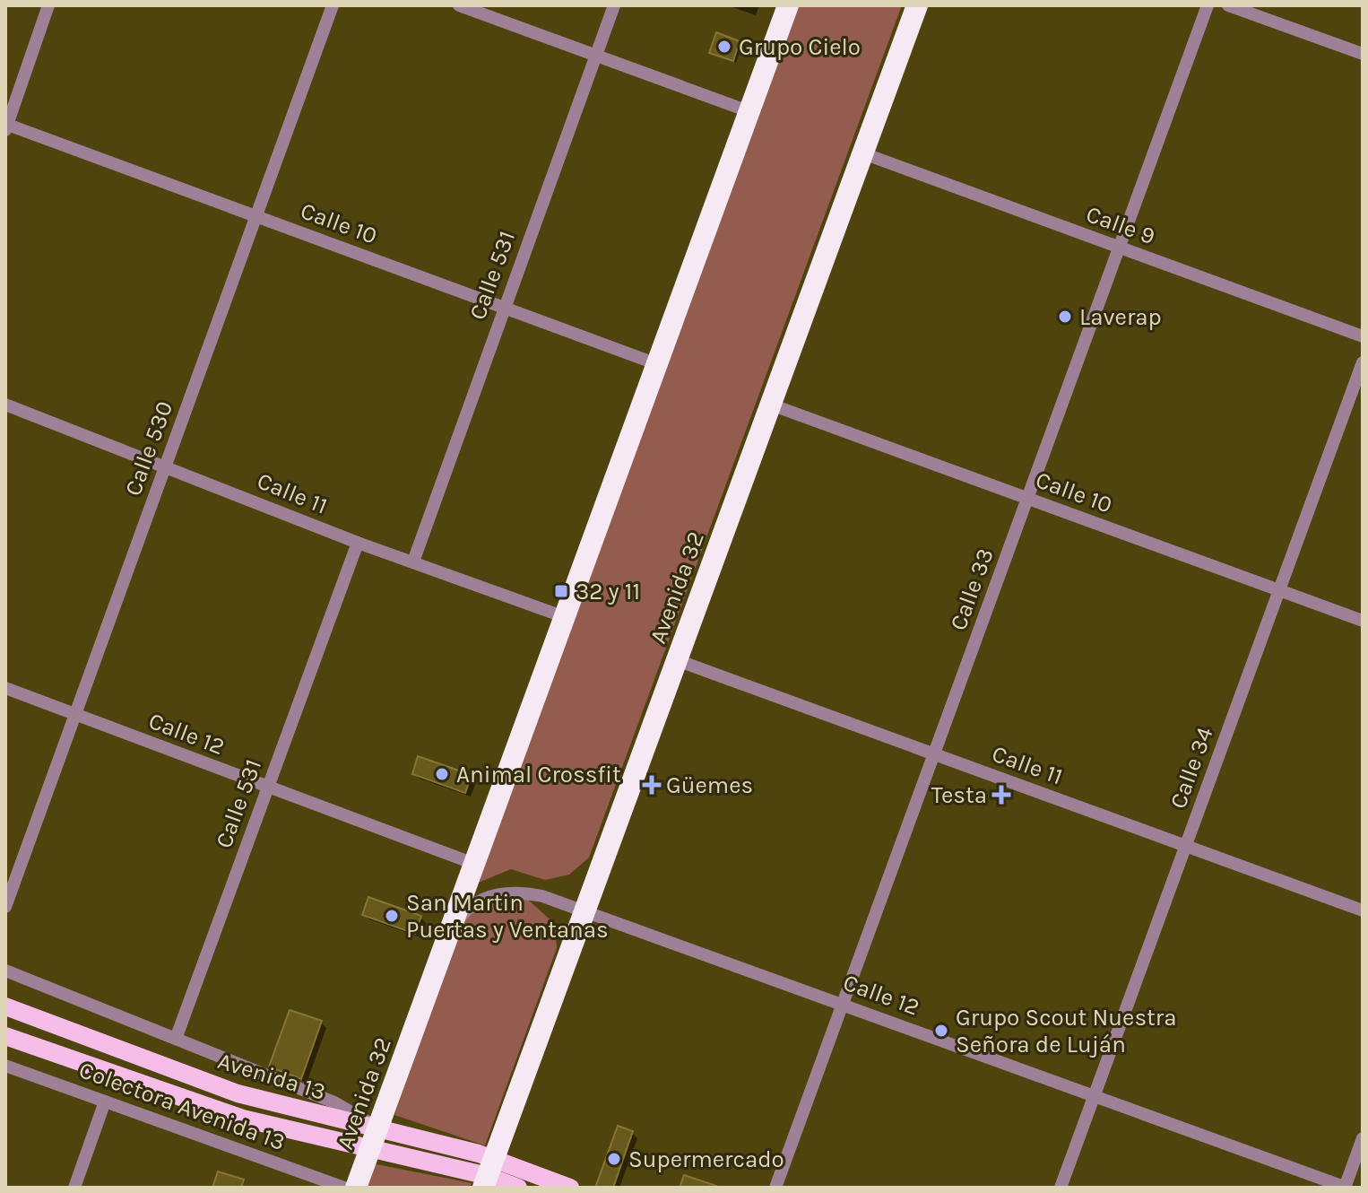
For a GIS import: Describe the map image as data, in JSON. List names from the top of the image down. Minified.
{"streets":{"highway":["Avenida 32"],"main road":["Avenida 13"],"street":["Calle 10","Calle 9","Calle 531","Calle 530","Calle 11","Calle 33","Calle 12","Calle 34","Colectora Avenida 13"]},"crossings":[["Calle 10","Calle 531"],["Calle 10","Calle 530"],["Calle 10","Avenida 32"],["Calle 10","Calle 33"],["Calle 10","Calle 34"],["Calle 9","Avenida 32"],["Calle 9","Calle 33"],["Calle 531","Calle 11"],["Calle 531","Calle 12"],["Calle 530","Calle 11"],["Calle 530","Calle 12"],["Calle 11","Avenida 32"],["Calle 11","Calle 33"],["Calle 11","Calle 34"],["Avenida 32","Calle 12"],["Avenida 32","Avenida 13"],["Calle 33","Calle 12"],["Calle 12","Calle 34"]],"places":{"other":["Grupo Cielo","Laverap","Animal Crossfit","San Martin Puertas y Ventanas","Grupo Scout Nuestra Señora de Luján","Supermercado"],"transit":["32 y 11"],"health":["Güemes","Testa"]}}
